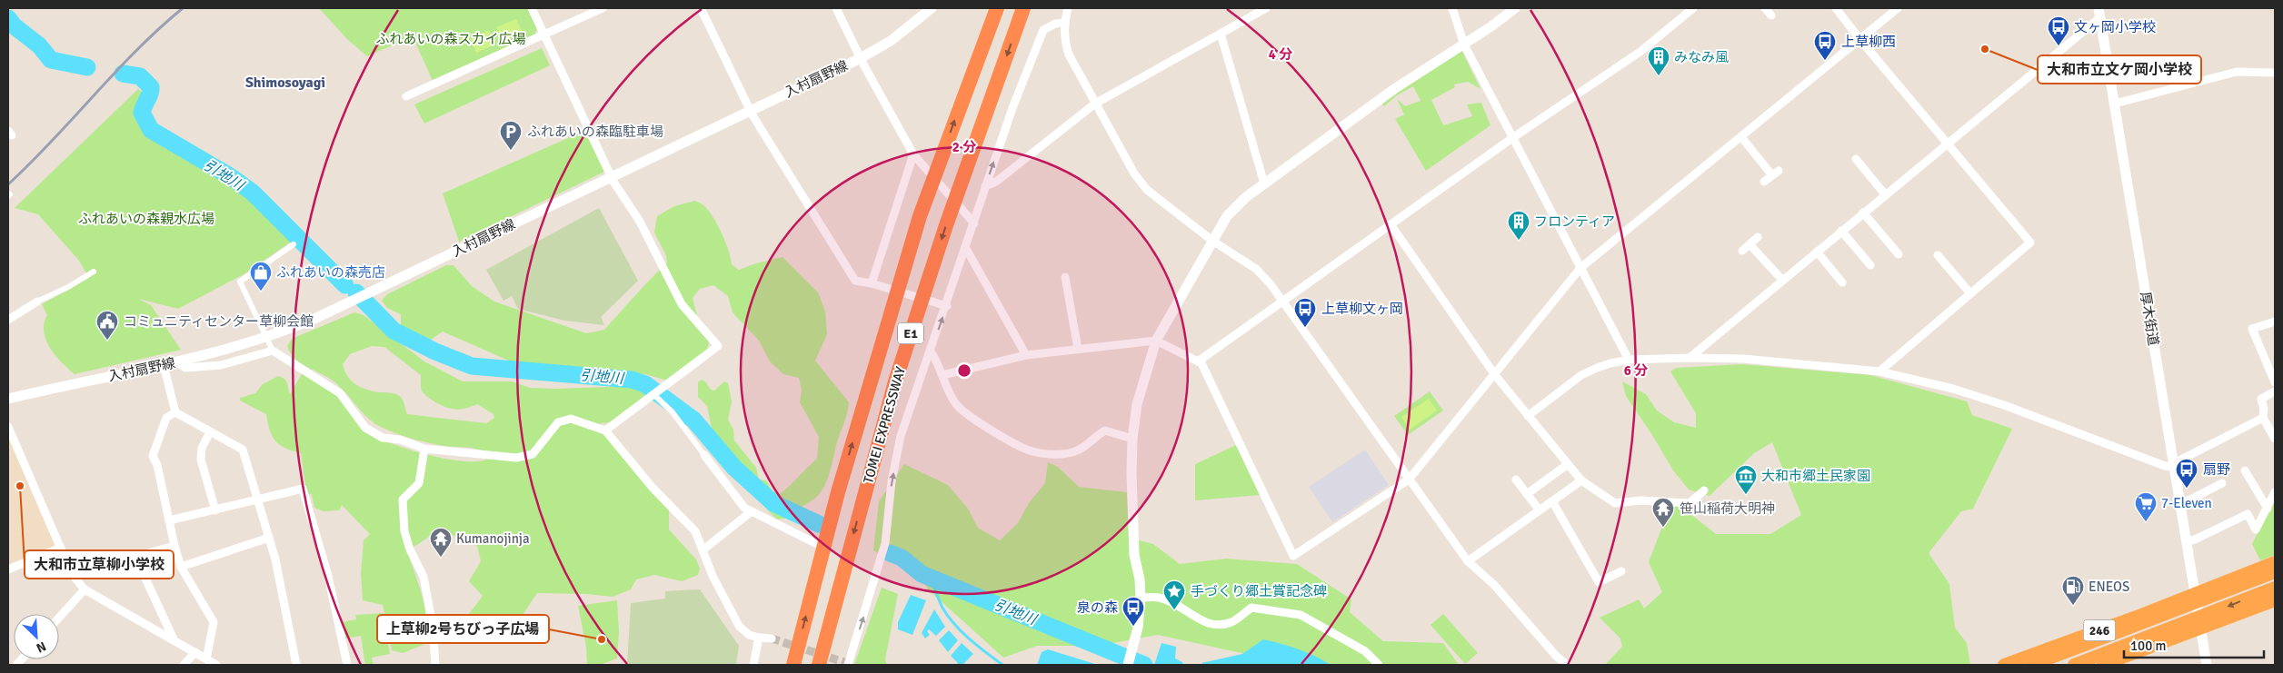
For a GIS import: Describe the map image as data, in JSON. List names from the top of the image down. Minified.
{"streets":{"highway":["E1","TOMEI EXPRESSWAY","246"],"street":["入村扇野線","厚木街道"]},"crossings":[["厚木街道","246"]],"districts":["Shimosoyagi"],"water":["引地川"],"parks":["ふれあいの森スカイ広場","ふれあいの森親水広場"],"places":{"bus stop":["文ヶ岡小学校","上草柳西","上草柳文ヶ岡","扇野","泉の森"],"other":["大和市立文ケ岡小学校","大和市立草柳小学校","上草柳2号ちびっ子広場"],"building":["みなみ風","フロンティア"],"parking":["ふれあいの森臨駐車場"],"shop":["ふれあいの森売店"],"public building":["コミュニティセンター草柳会館"],"museum":["大和市郷土民家園"],"supermarket":["7-Eleven"],"temple":["笹山稲荷大明神","Kumanojinja"],"fuel station":["ENEOS"],"place":["手づくり郷土賞記念碑"]},"scale_bar":"100 m","north":"bottom right","rings":["4 分","2 分","6 分"]}
